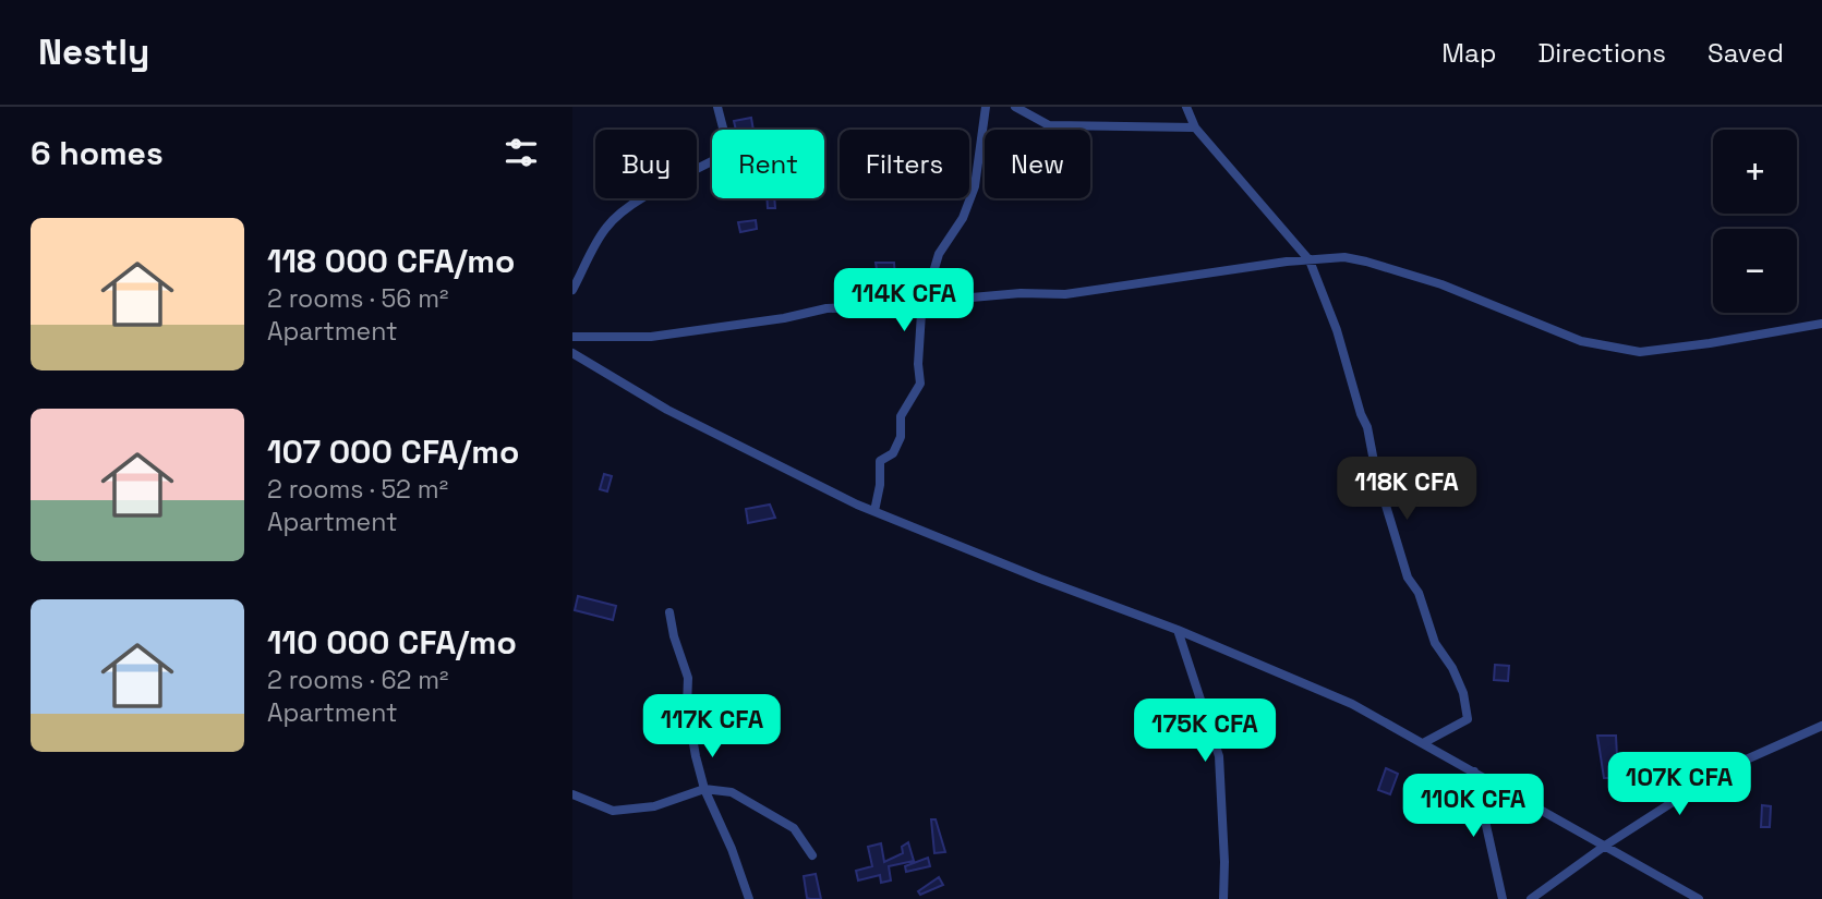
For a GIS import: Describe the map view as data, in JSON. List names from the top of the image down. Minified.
{"page":{"header":"Nestly","nav":["Map","Directions","Saved"],"heading":"6 homes","map_buttons":["+","−"],"chip":["Buy","Rent","Filters","New"],"list":[{"name":"118 000 CFA/mo","note":"2 rooms · 56 m² · Apartment"},{"name":"107 000 CFA/mo","note":"2 rooms · 52 m² · Apartment"},{"name":"110 000 CFA/mo","note":"2 rooms · 62 m² · Apartment"}],"price":["114K CFA","118K CFA","117K CFA","175K CFA","107K CFA","110K CFA"]}}
